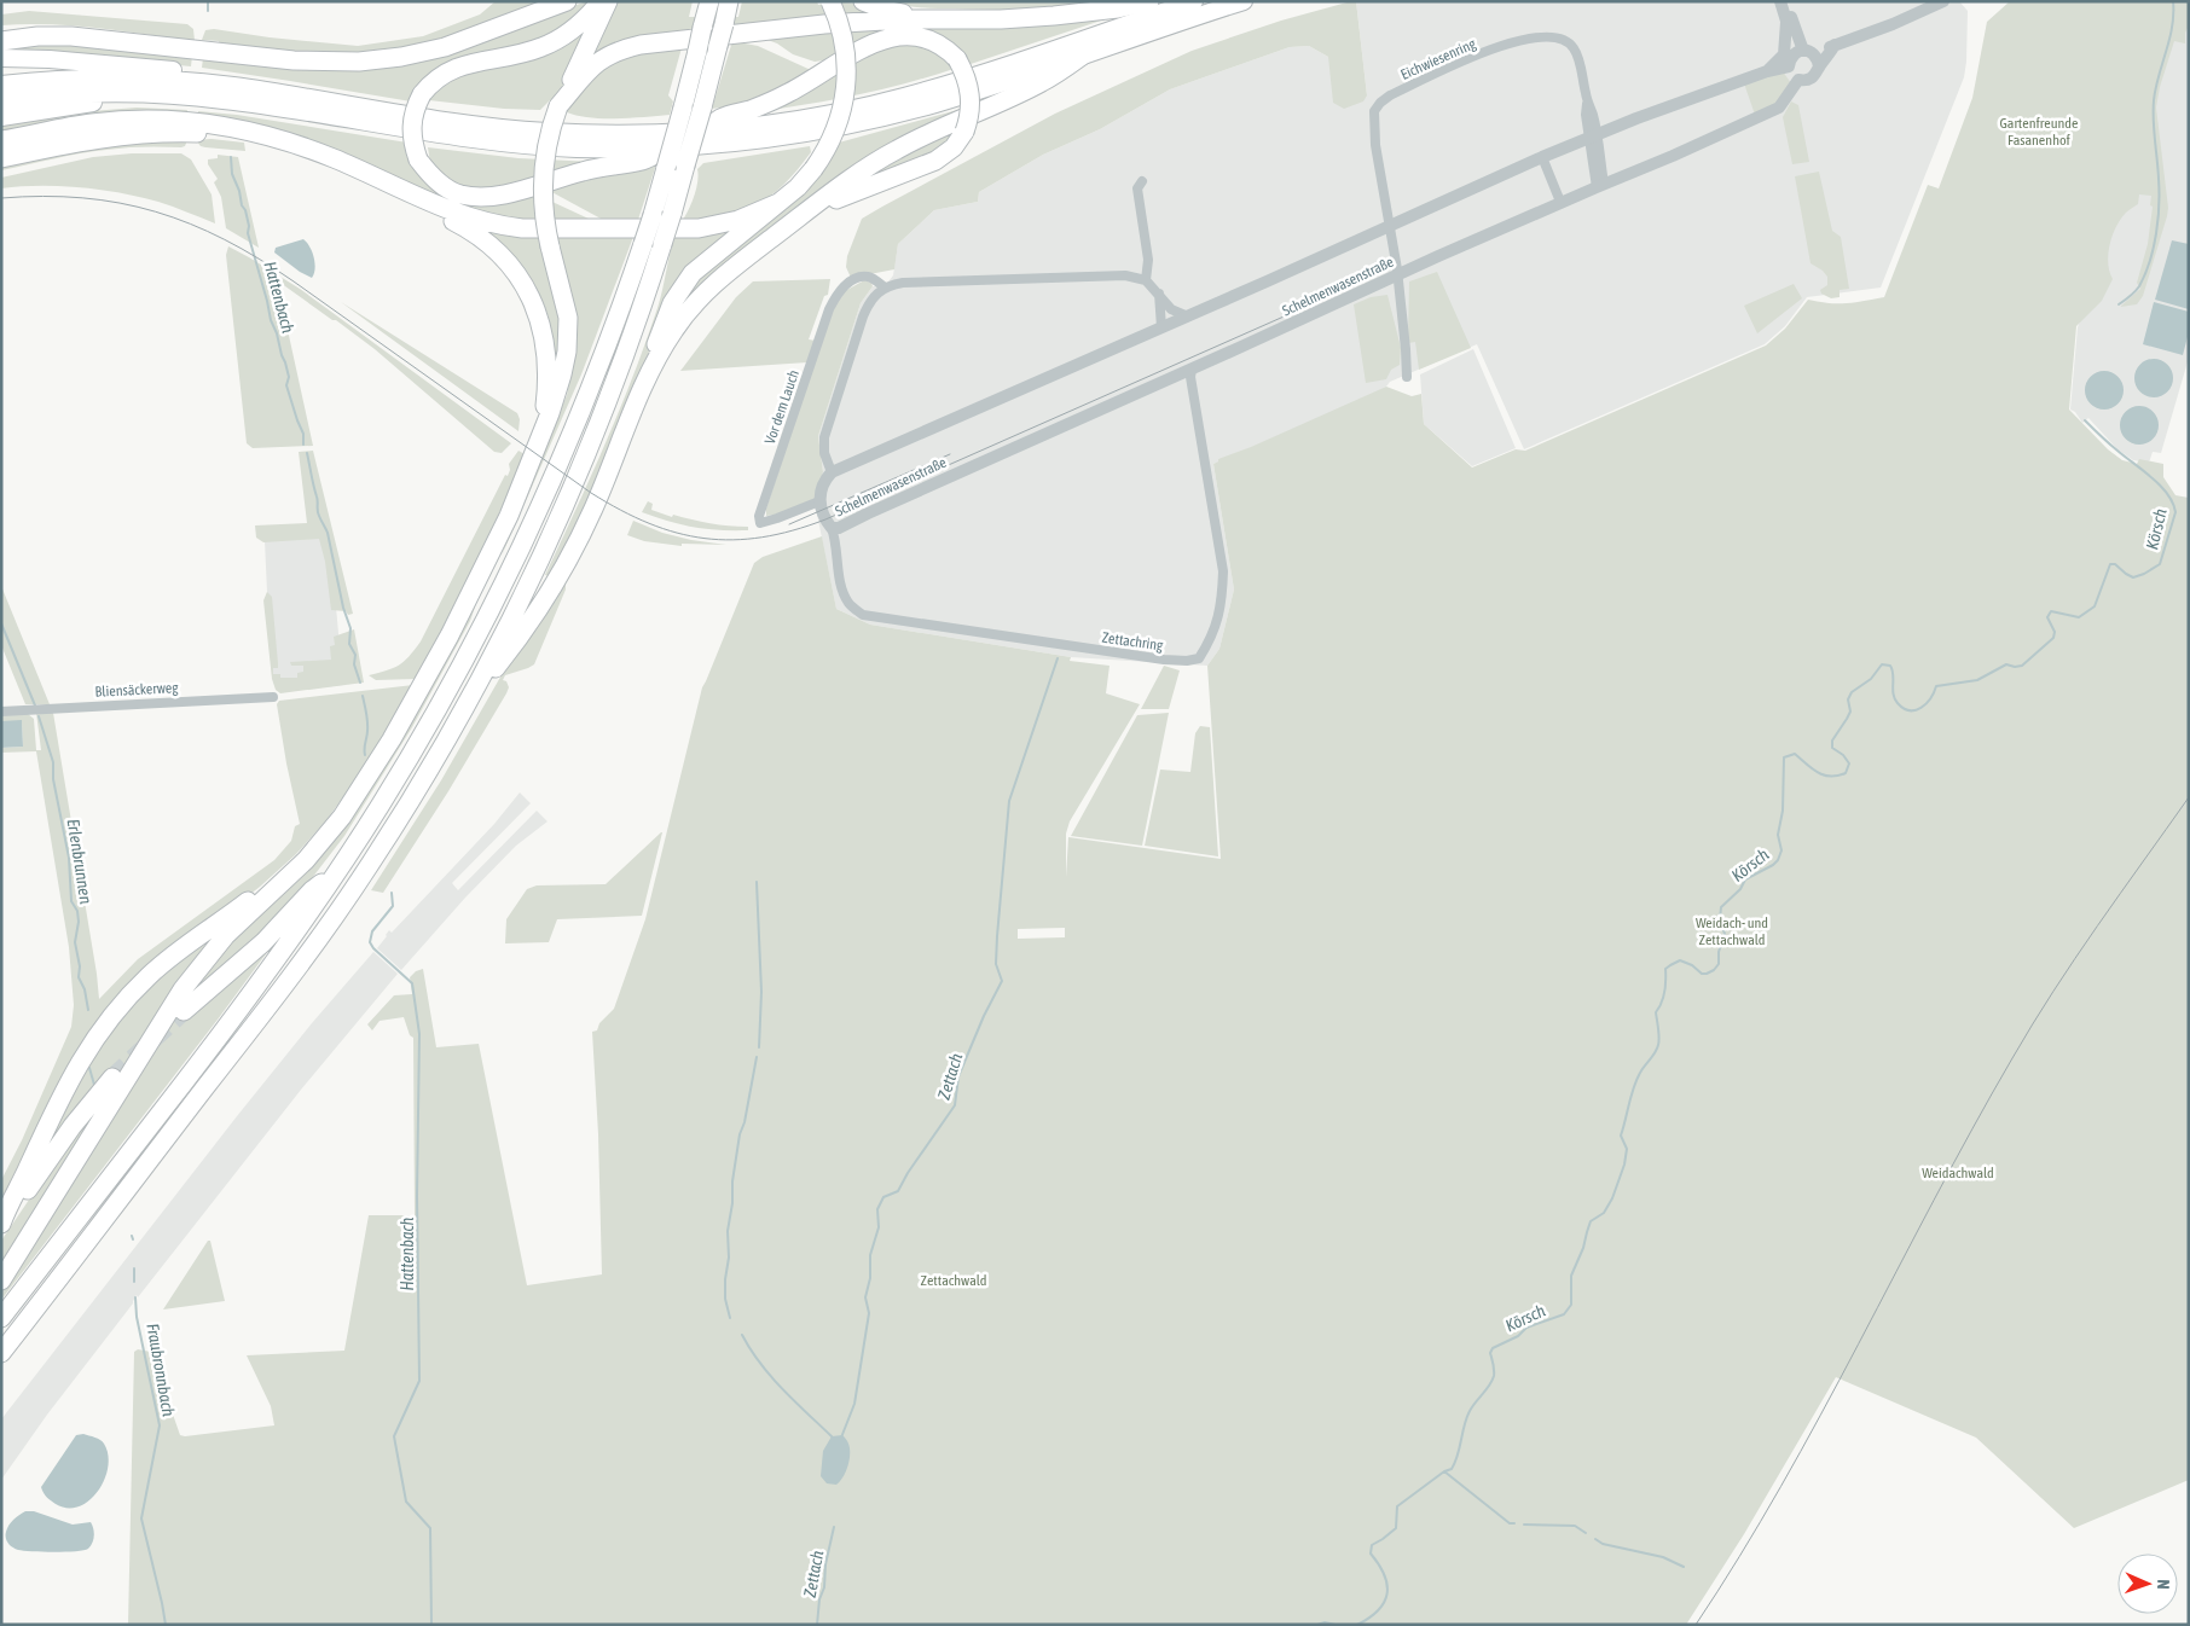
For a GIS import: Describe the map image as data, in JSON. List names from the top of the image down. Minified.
{"streets":{"street":["Eichwiesenring","Schelmenwasenstraße","Vor dem Lauch","Zettachring","Bliensäckerweg"]},"crossings":[["Eichwiesenring","Schelmenwasenstraße"],["Schelmenwasenstraße","Vor dem Lauch"],["Schelmenwasenstraße","Zettachring"]],"water":["Hattenbach","Körsch","Erlenbrunnen","Zettach","Fraubronnbach"],"parks":["Gartenfreunde Fasanenhof","Weidach- und Zettachwald","Weidachwald","Zettachwald"],"north":"right"}
